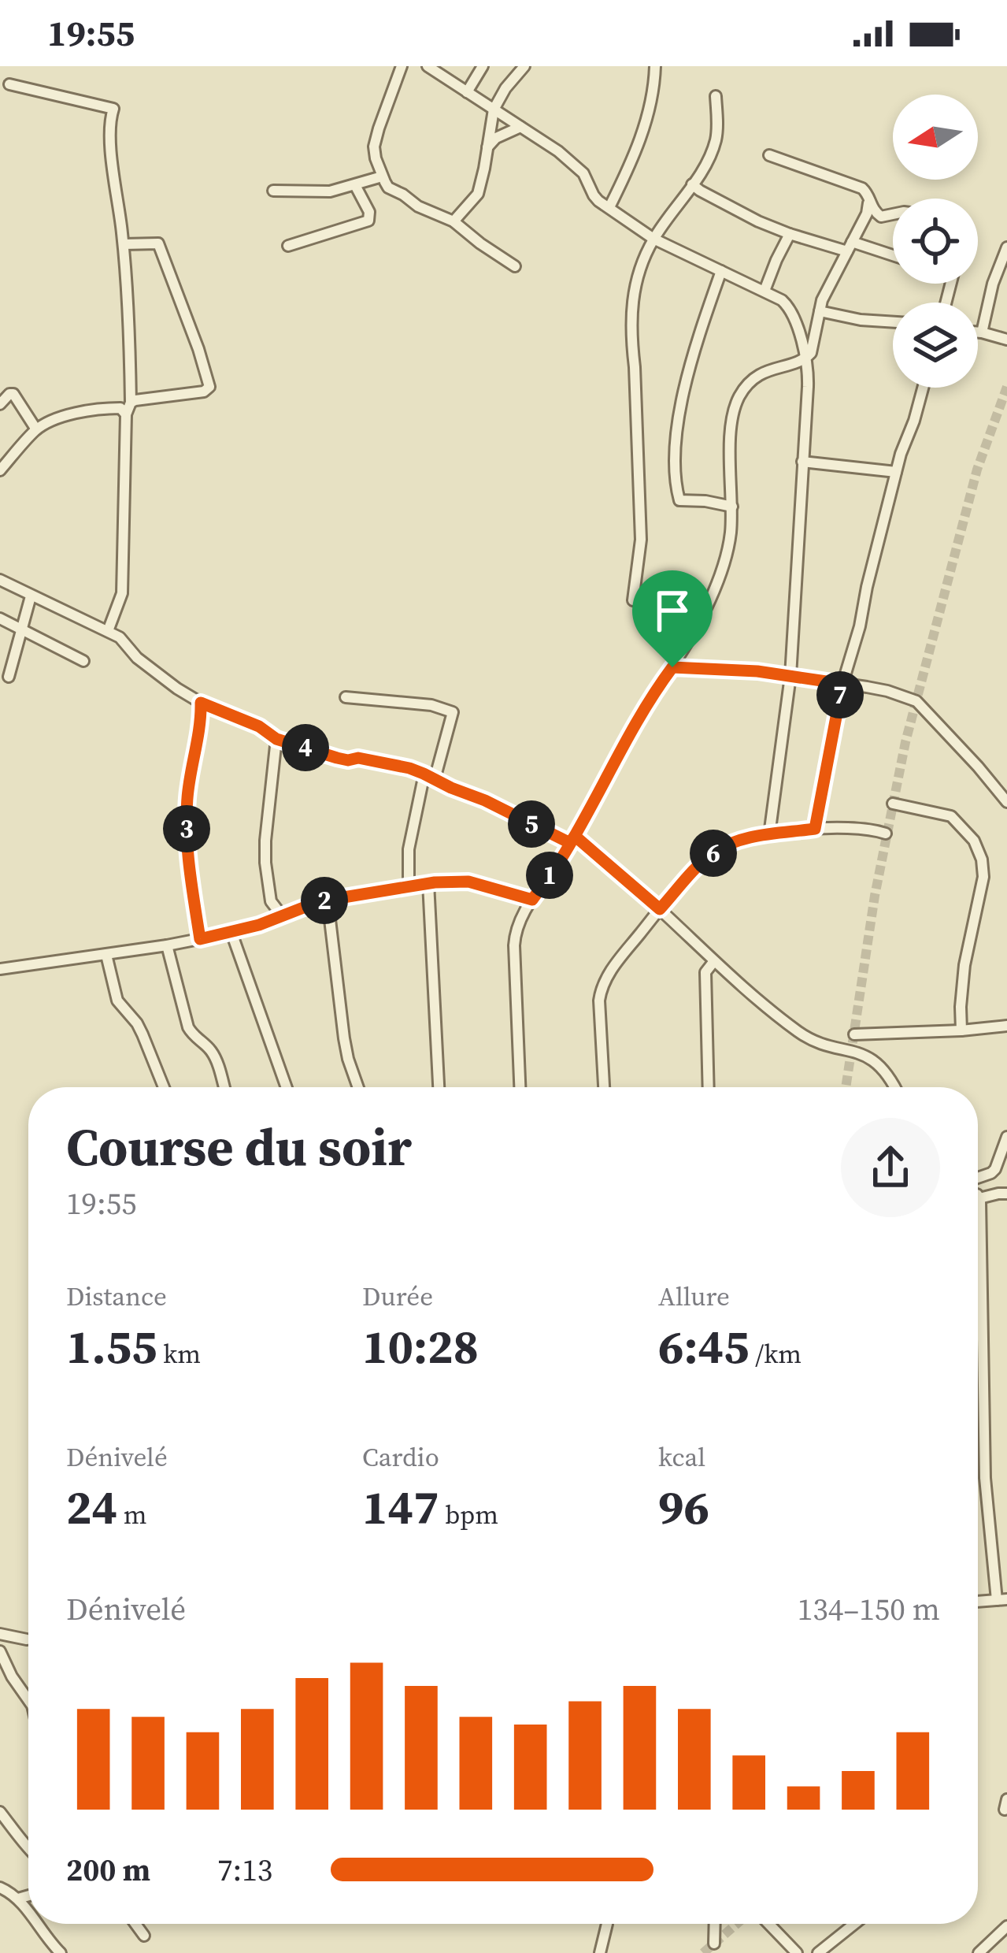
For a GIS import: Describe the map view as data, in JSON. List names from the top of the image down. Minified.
{"north":"left","page":{"status":"19:55","pins":["7","4","5","3","6","1","2"],"heading":["Course du soir","19:55"],"stats":[["Distance","1.55 km"],["Durée","10:28"],["Allure","6:45 /km"],["Dénivelé","24 m"],["Cardio","147 bpm"],["kcal","96"]],"chart":["Dénivelé","134–150 m"],"list":[{"name":"200 m","note":"7:13"}]}}
